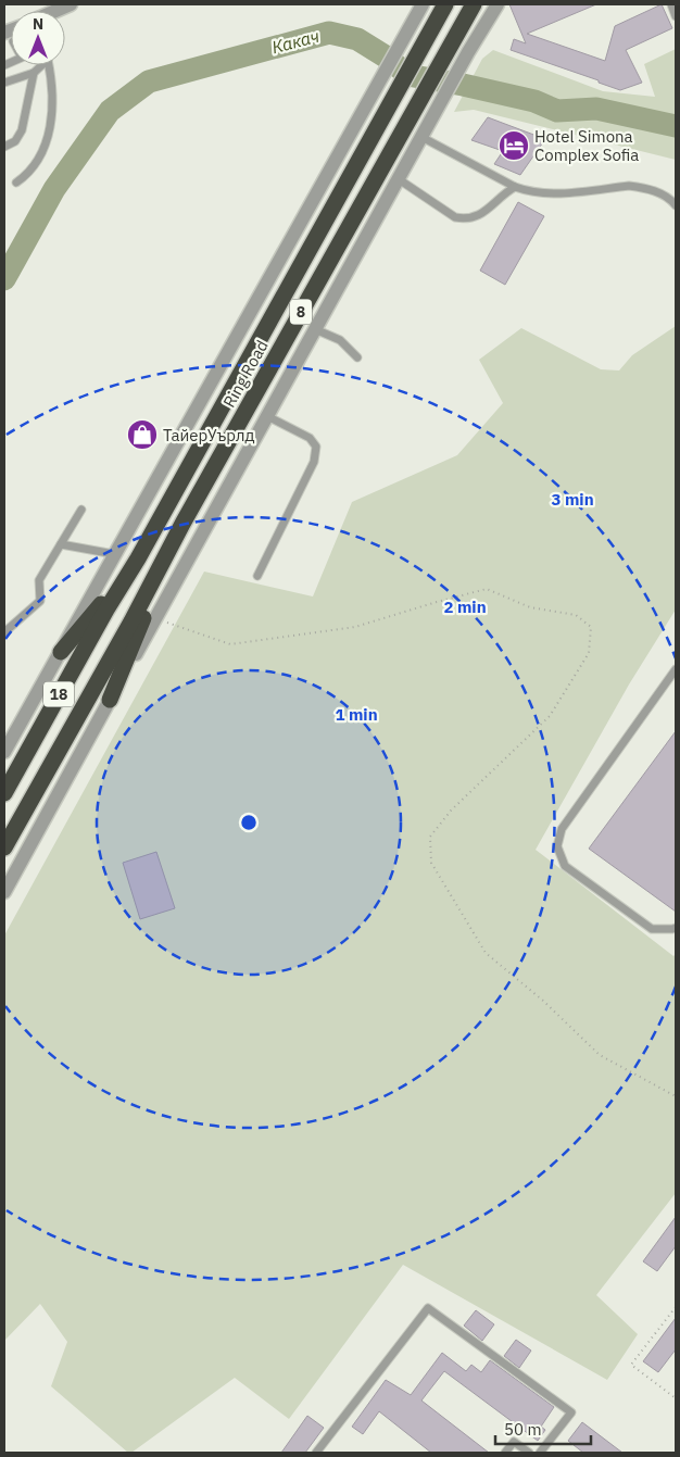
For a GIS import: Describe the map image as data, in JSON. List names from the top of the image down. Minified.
{"streets":{"highway":["8","Ring Road","18"]},"crossings":[["8","Ring Road"]],"water":["Какач"],"places":{"hotel":["Hotel Simona Complex Sofia"],"shop":["ТайерУърлд"]},"scale_bar":"50 m","north":"top","rings":["3 min","2 min","1 min"]}
